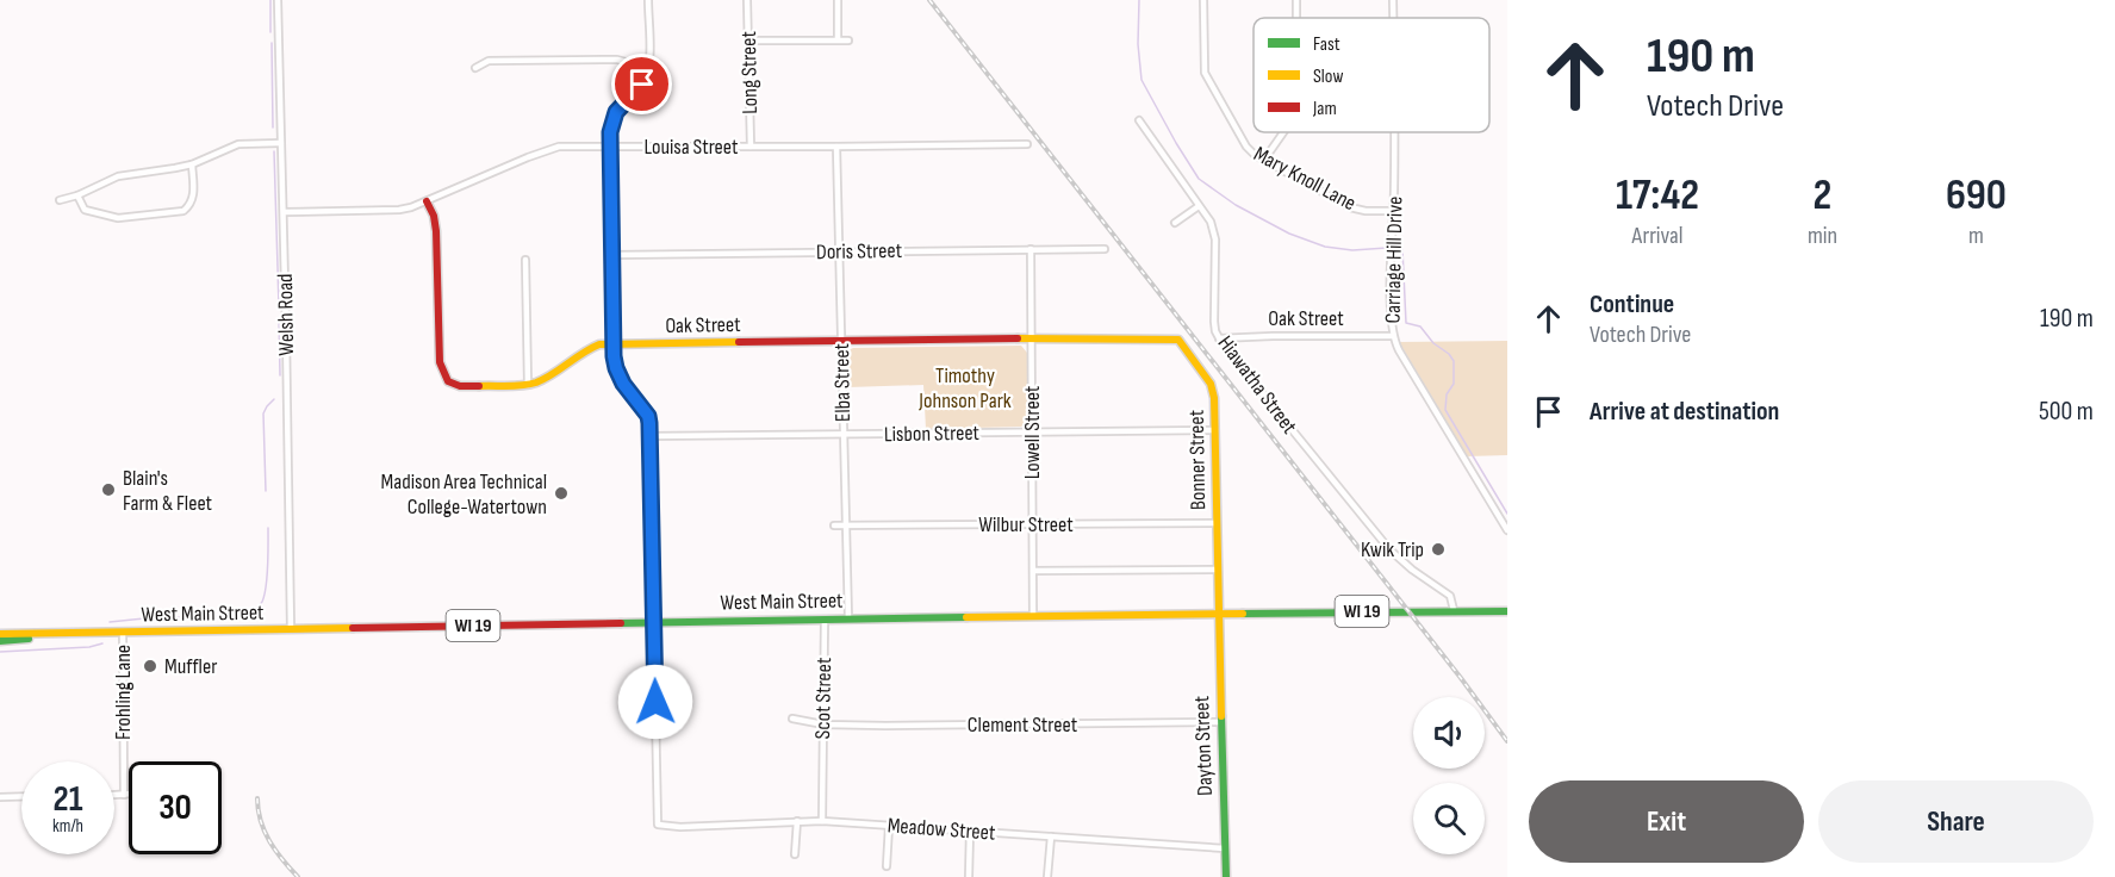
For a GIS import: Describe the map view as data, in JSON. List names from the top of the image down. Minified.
{"streets":{"main road":["Oak Street","Bonner Street","West Main Street","WI 19","Dayton Street"],"street":["Long Street","Louisa Street","Mary Knoll Lane","Doris Street","Carriage Hill Drive","Welsh Road","Elba Street","Hiawatha Street","Lowell Street","Lisbon Street","Wilbur Street","Frohling Lane","Scot Street","Clement Street","Meadow Street"]},"crossings":[["Long Street","Louisa Street"],["Louisa Street","Welsh Road"],["Louisa Street","Oak Street"],["Louisa Street","Elba Street"],["Mary Knoll Lane","Carriage Hill Drive"],["Doris Street","Elba Street"],["Doris Street","Lowell Street"],["Carriage Hill Drive","Oak Street"],["Welsh Road","West Main Street"],["Oak Street","Elba Street"],["Oak Street","Hiawatha Street"],["Oak Street","Lowell Street"],["Oak Street","Bonner Street"],["Elba Street","Lisbon Street"],["Elba Street","Wilbur Street"],["Elba Street","West Main Street"],["Hiawatha Street","West Main Street"],["Lowell Street","Lisbon Street"],["Lowell Street","Wilbur Street"],["Lowell Street","West Main Street"],["Lisbon Street","Bonner Street"],["Bonner Street","Wilbur Street"],["Bonner Street","West Main Street"],["Bonner Street","Dayton Street"],["West Main Street","Frohling Lane"],["West Main Street","Scot Street"],["West Main Street","Dayton Street"],["West Main Street","Meadow Street"],["Scot Street","Clement Street"],["Scot Street","Meadow Street"],["Clement Street","Dayton Street"],["Dayton Street","Meadow Street"]],"parks":["Timothy Johnson Park"],"places":["Blain's Farm & Fleet","Madison Area Technical College-Watertown","Kwik Trip","Muffler"],"legend":["Fast","Slow","Jam"],"page":{"turn":["190 m","Votech Drive"],"eta":["17:42","Arrival","2","min","690","m"],"list":[{"name":"Continue","note":"Votech Drive","value":"190 m"},{"name":"Arrive at destination","value":"500 m"}],"speed":"21 km/h","limit":"30","buttons":["Exit","Share"]}}
